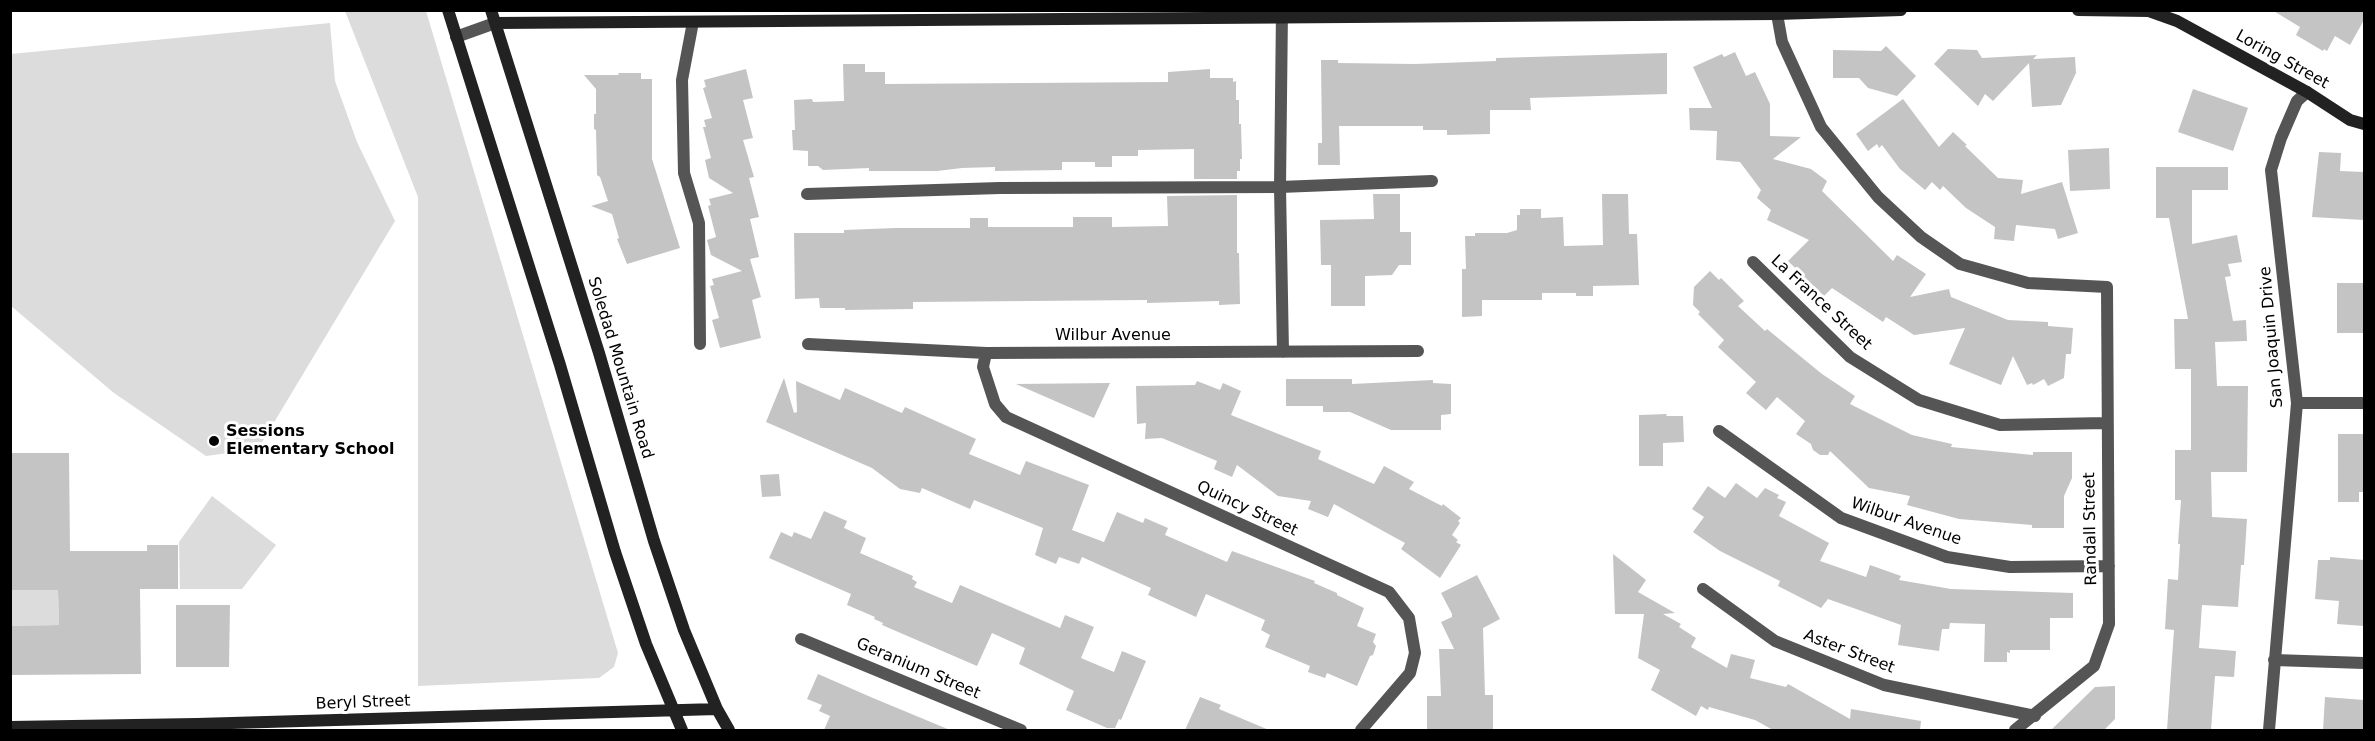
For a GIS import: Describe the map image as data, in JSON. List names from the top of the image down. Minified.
{"streets":{"main road":["Loring Street","Soledad Mountain Road","Beryl Street"],"street":["La France Street","Wilbur Avenue","San Joaquin Drive","Quincy Street","Randall Street","Aster Street","Geranium Street"]},"crossings":[["Loring Street","San Joaquin Drive"],["La France Street","Randall Street"],["Wilbur Avenue","Quincy Street"],["Wilbur Avenue","Randall Street"],["Soledad Mountain Road","Beryl Street"],["Randall Street","Aster Street"]],"places":["Sessions Elementary School"]}
